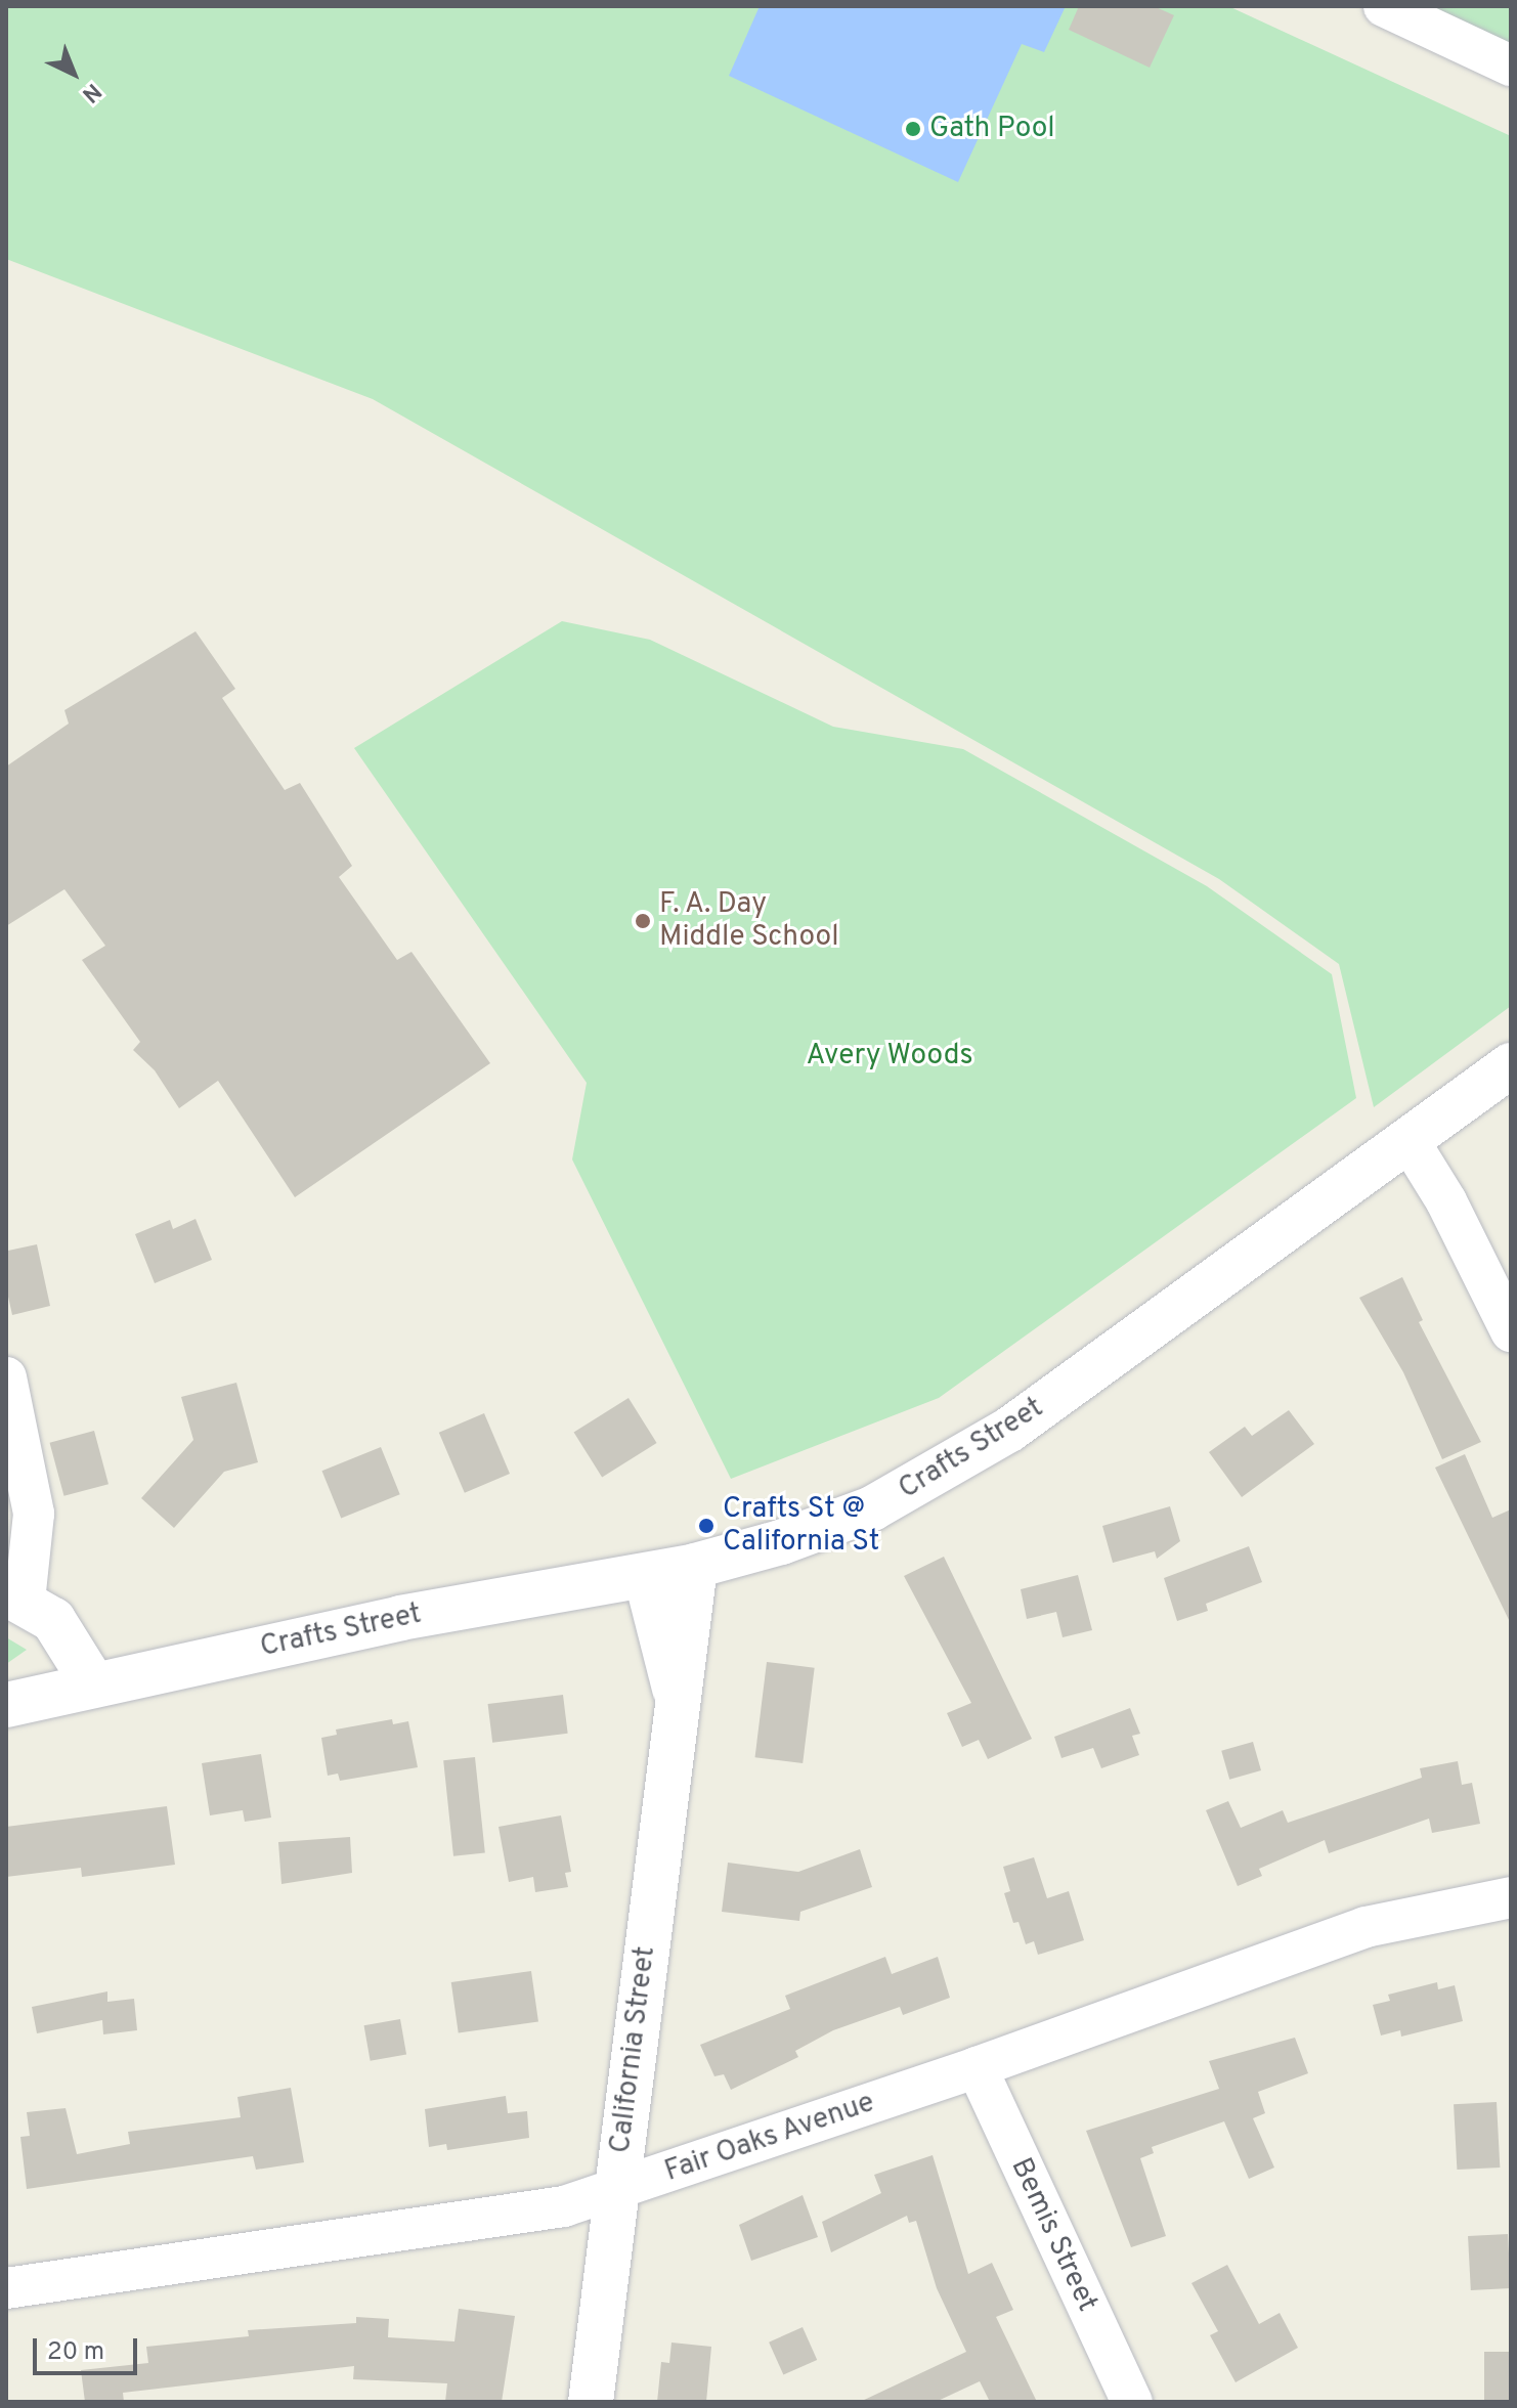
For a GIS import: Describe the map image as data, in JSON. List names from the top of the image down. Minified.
{"streets":{"main road":["Crafts Street","California Street"],"street":["Fair Oaks Avenue","Bemis Street"]},"crossings":[["Crafts Street","California Street"],["California Street","Fair Oaks Avenue"],["Fair Oaks Avenue","Bemis Street"]],"parks":["Avery Woods"],"places":["Gath Pool","F. A. Day Middle School","Crafts St @ California St"],"scale_bar":"20 m","north":"bottom right"}
